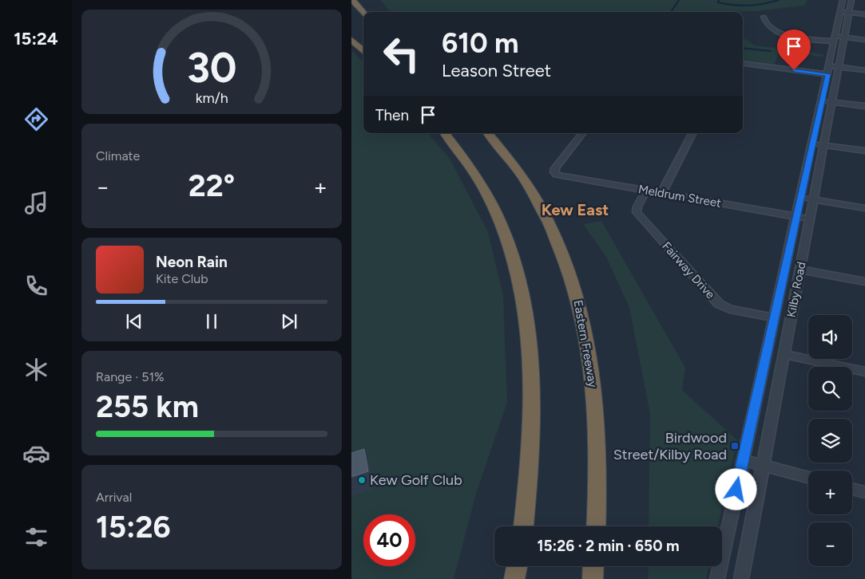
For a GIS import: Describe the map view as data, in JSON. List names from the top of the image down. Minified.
{"streets":{"highway":["Eastern Freeway"],"street":["Meldrum Street","Fairway Drive","Kilby Road"]},"crossings":[["Meldrum Street","Fairway Drive"],["Meldrum Street","Kilby Road"],["Fairway Drive","Kilby Road"]],"districts":["Kew East"],"places":{"transit":["Birdwood Street/Kilby Road"],"other":["Kew Golf Club"]},"page":{"tabs":"15:24","turn":["610 m","Leason Street"],"then":"Then","tile":["Climate",["Range · 51%","255 km"],["Arrival","15:26"]],"heat":["−","22°","+"],"song":["Neon Rain","Kite Club"],"map_buttons":["+","−"],"limit":"40","trip":"15:26 · 2 min · 650 m","gauge":["30","km/h"]}}
